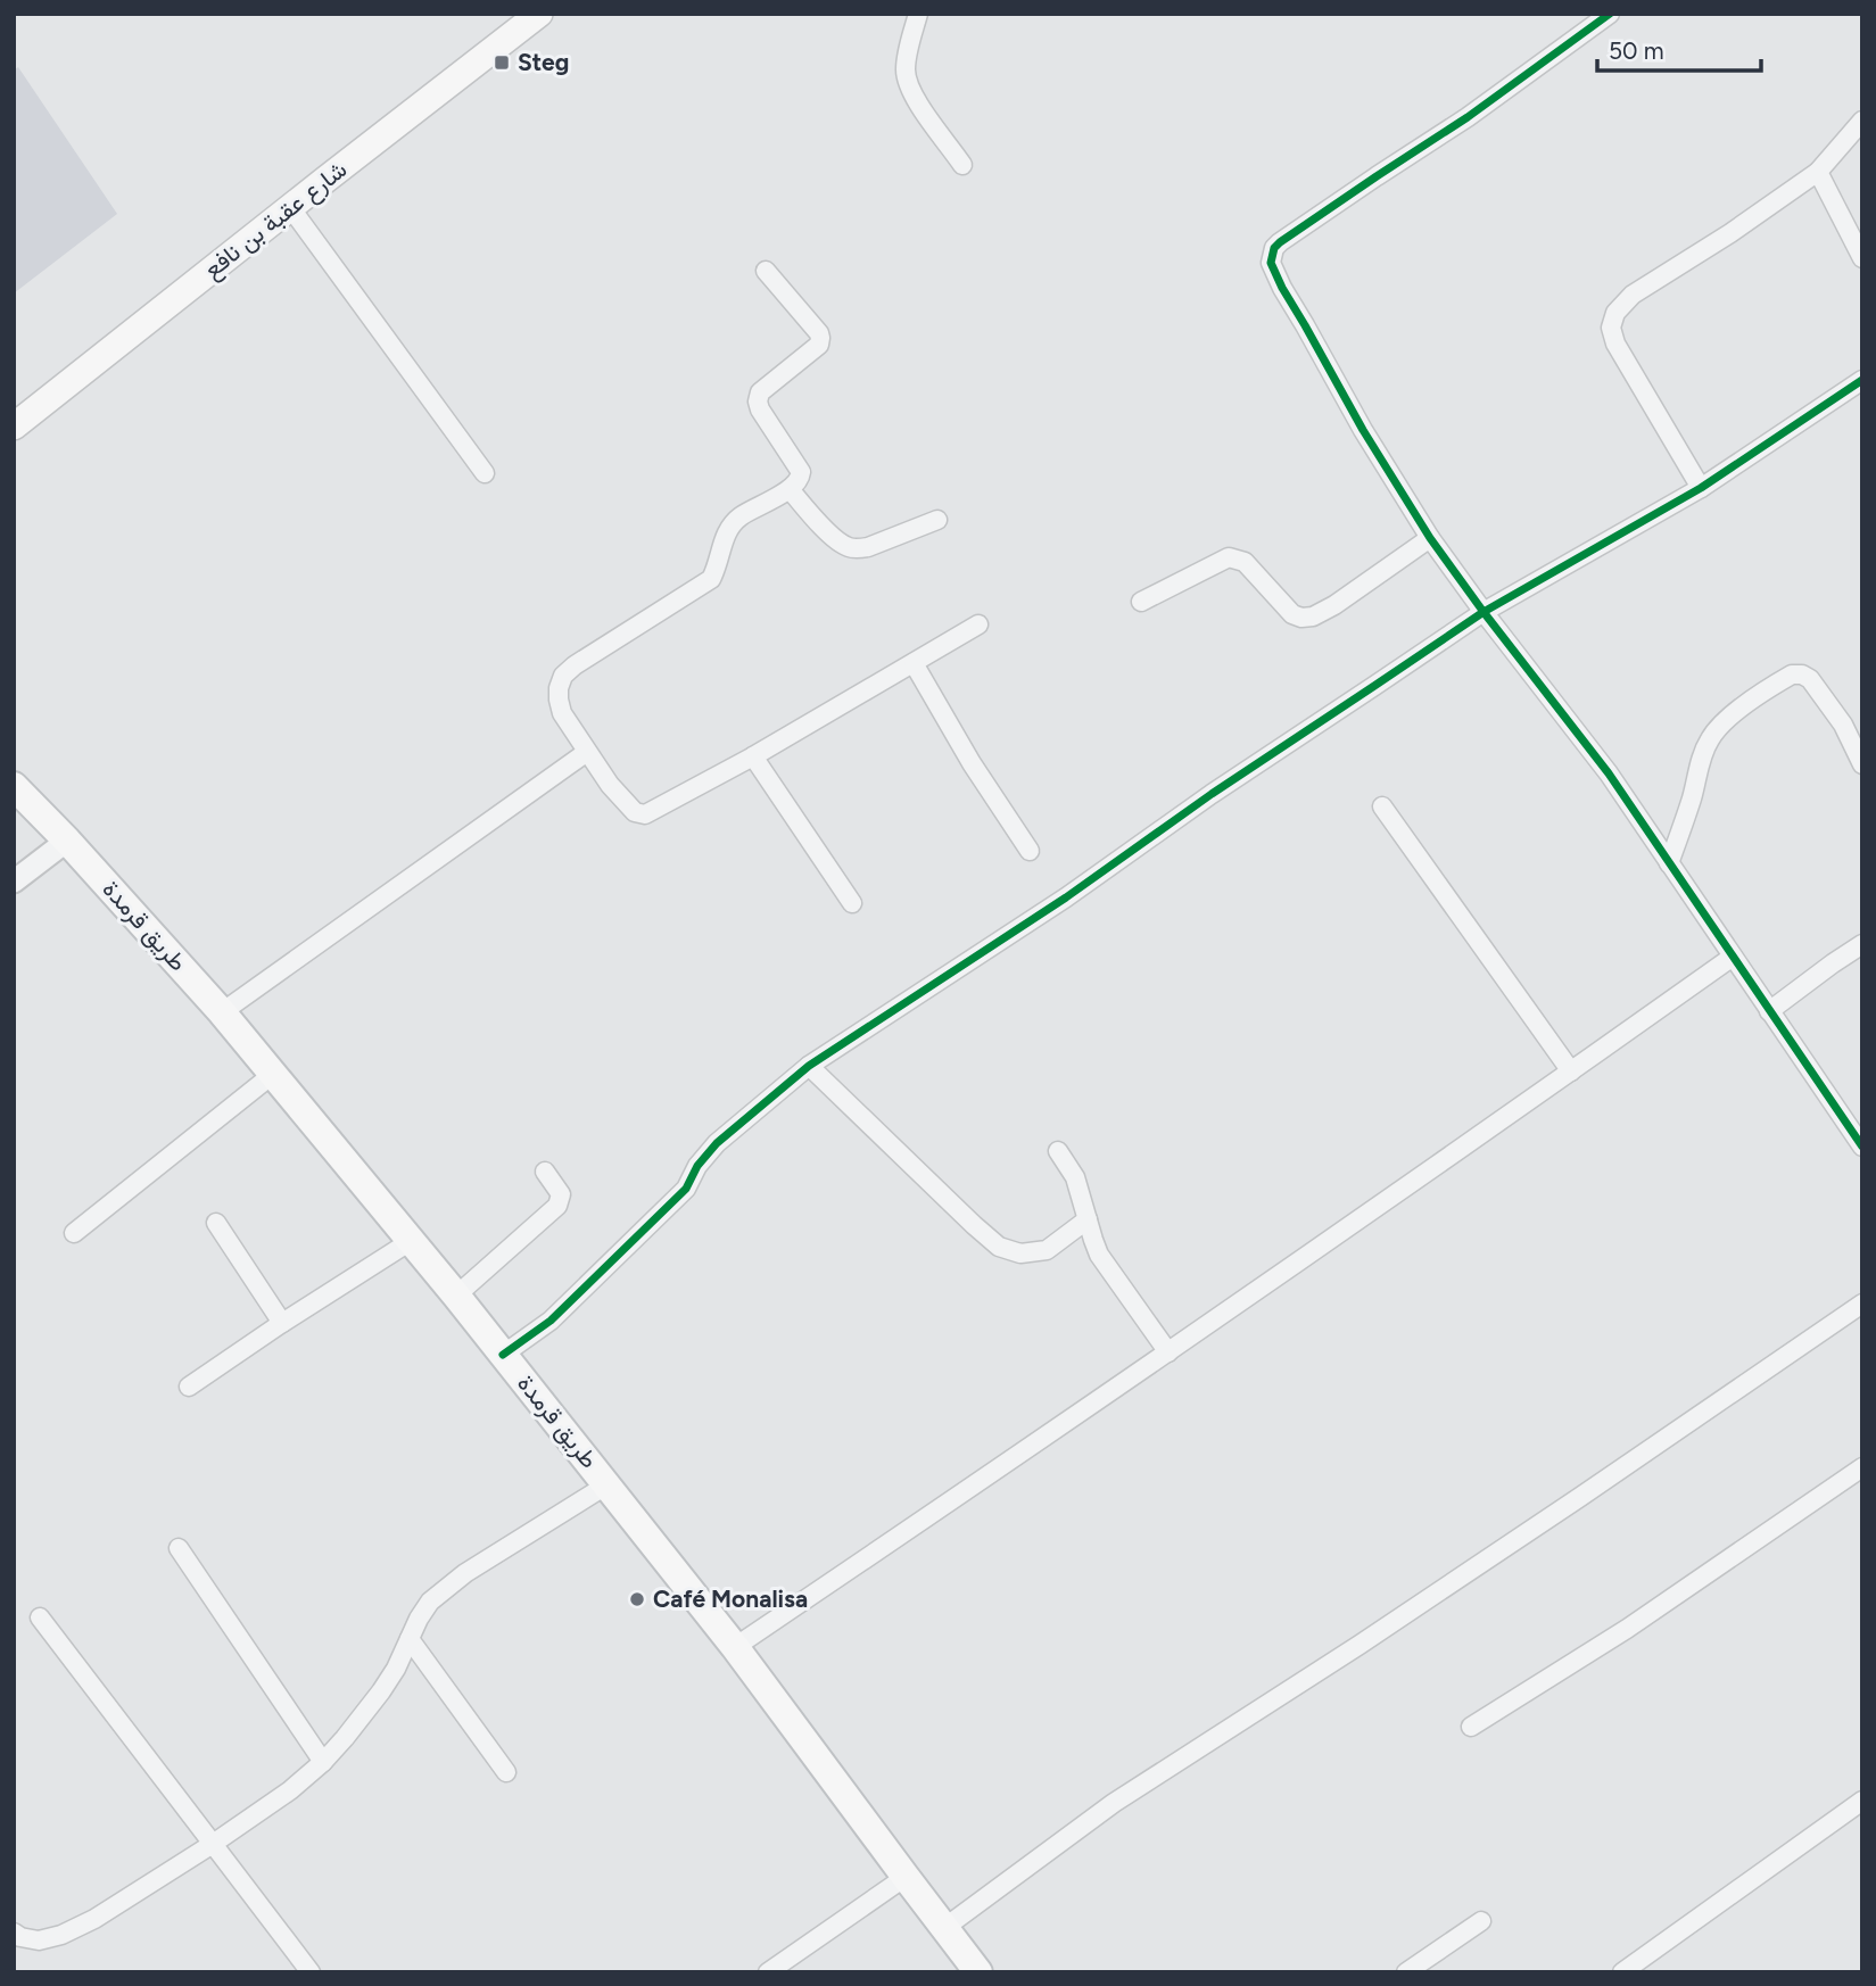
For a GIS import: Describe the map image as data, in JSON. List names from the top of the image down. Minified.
{"streets":{"main road":["شارع عقبة بن نافع","طريق قرمدة"]},"places":{"transit":["Steg"],"other":["Café Monalisa"]},"scale_bar":"50 m"}
